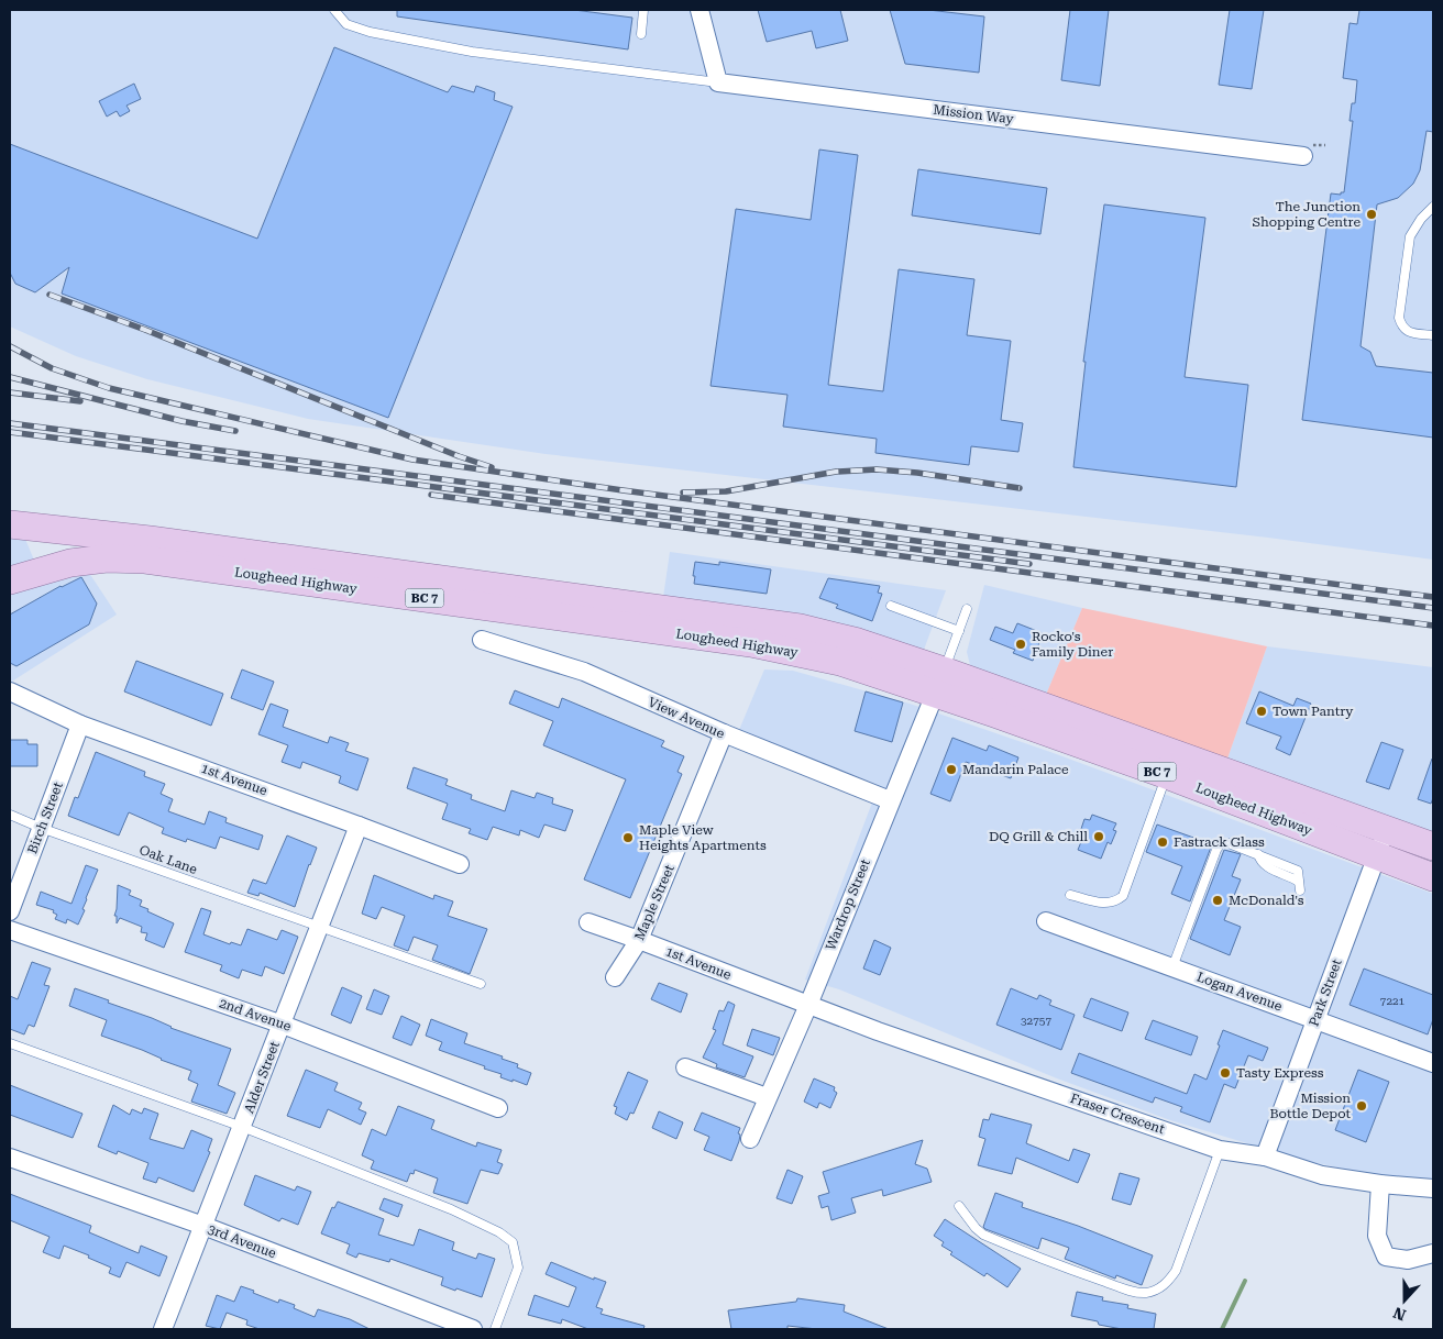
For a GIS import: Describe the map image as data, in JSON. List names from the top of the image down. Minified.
{"streets":{"main road":["Lougheed Highway","BC 7"],"street":["Mission Way","View Avenue","1st Avenue","Birch Street","Maple Street","Wardrop Street","Logan Avenue","Park Street","2nd Avenue","Alder Street","Fraser Crescent","3rd Avenue"],"lane":["Oak Lane"]},"crossings":[["Lougheed Highway","Wardrop Street"],["Lougheed Highway","Park Street"],["View Avenue","Maple Street"],["View Avenue","Wardrop Street"],["1st Avenue","Birch Street"],["1st Avenue","Maple Street"],["1st Avenue","Wardrop Street"],["1st Avenue","Alder Street"],["1st Avenue","Fraser Crescent"],["Birch Street","Oak Lane"],["Oak Lane","Alder Street"],["Wardrop Street","Fraser Crescent"],["Logan Avenue","Park Street"],["Park Street","Fraser Crescent"],["2nd Avenue","Alder Street"],["Alder Street","3rd Avenue"]],"places":["The Junction Shopping Centre","Rocko's Family Diner","Town Pantry","Mandarin Palace","DQ Grill & Chill","Maple View Heights Apartments","Fastrack Glass","McDonald's","Tasty Express","Mission Bottle Depot"],"house_numbers":["7221","32757"],"north":"bottom"}
